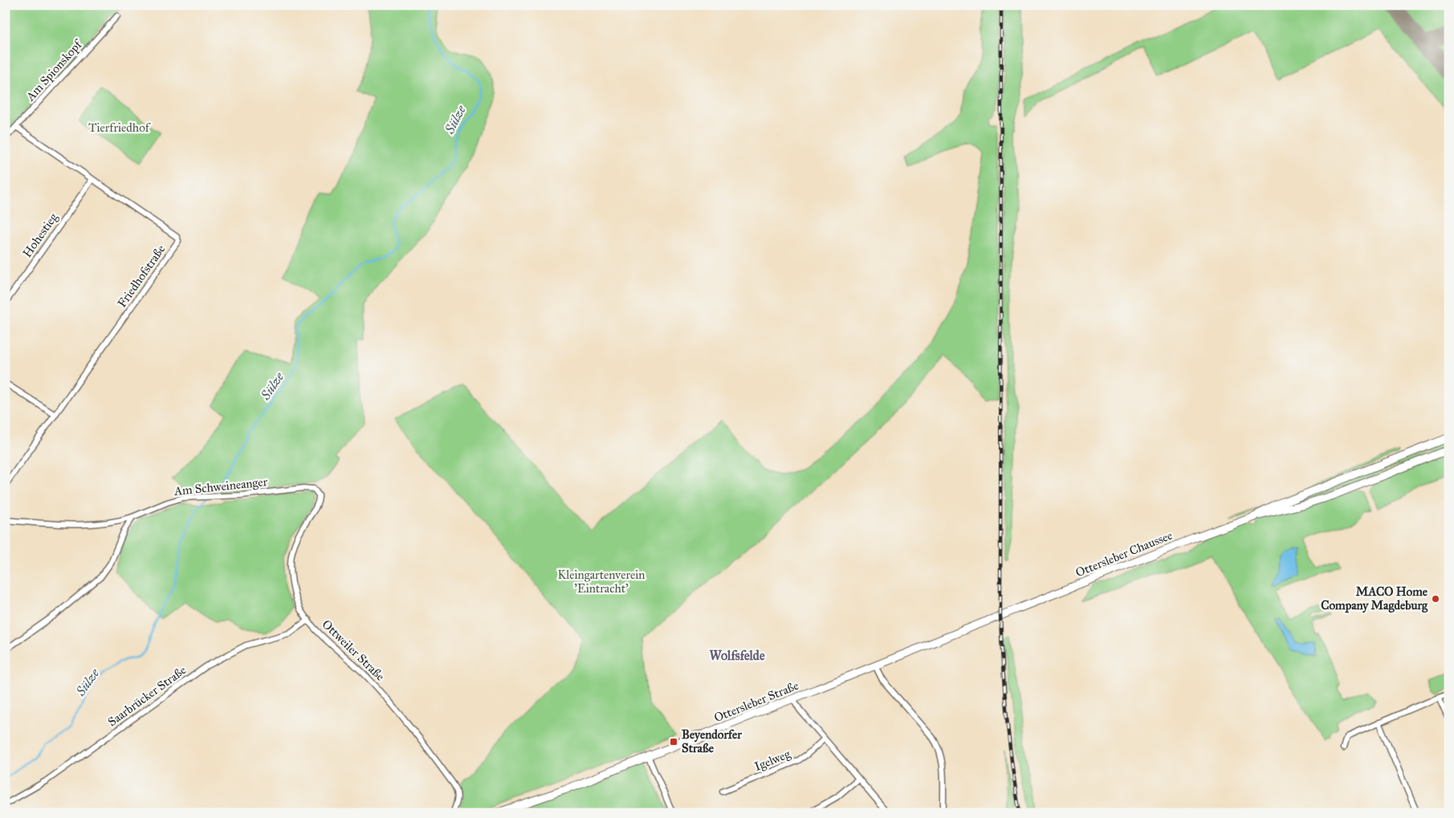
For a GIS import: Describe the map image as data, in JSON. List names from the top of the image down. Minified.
{"streets":{"main road":["Ottersleber Chaussee","Ottersleber Straße"],"street":["Am Spionskopf","Hohestieg","Friedhofstraße","Am Schweineanger","Ottweiler Straße","Saarbrücker Straße","Igelweg"]},"crossings":[["Am Spionskopf","Friedhofstraße"],["Hohestieg","Friedhofstraße"],["Am Schweineanger","Ottweiler Straße"],["Ottersleber Chaussee","Ottersleber Straße"],["Ottweiler Straße","Saarbrücker Straße"]],"districts":["Wolfsfelde"],"water":["Sülze"],"parks":["Tierfriedhof","Kleingartenverein 'Eintracht'"],"places":{"other":["MACO Home Company Magdeburg"],"transit":["Beyendorfer Straße"]}}
